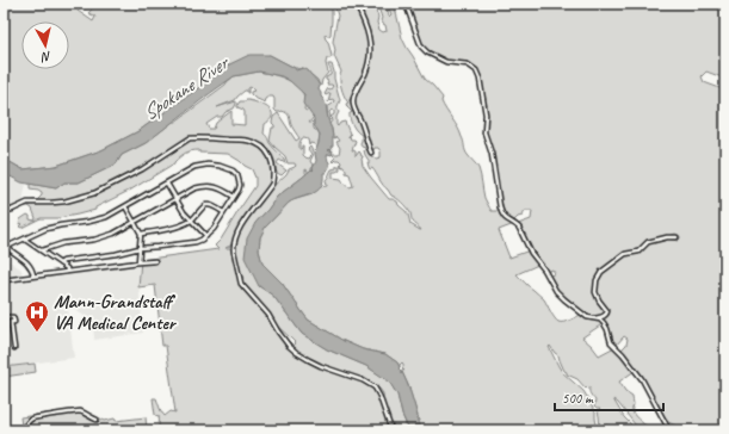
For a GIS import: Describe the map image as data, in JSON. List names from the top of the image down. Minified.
{"water":["Spokane River"],"places":{"hospital":["Mann-Grandstaff VA Medical Center"]},"scale_bar":"500 m","north":"bottom"}
